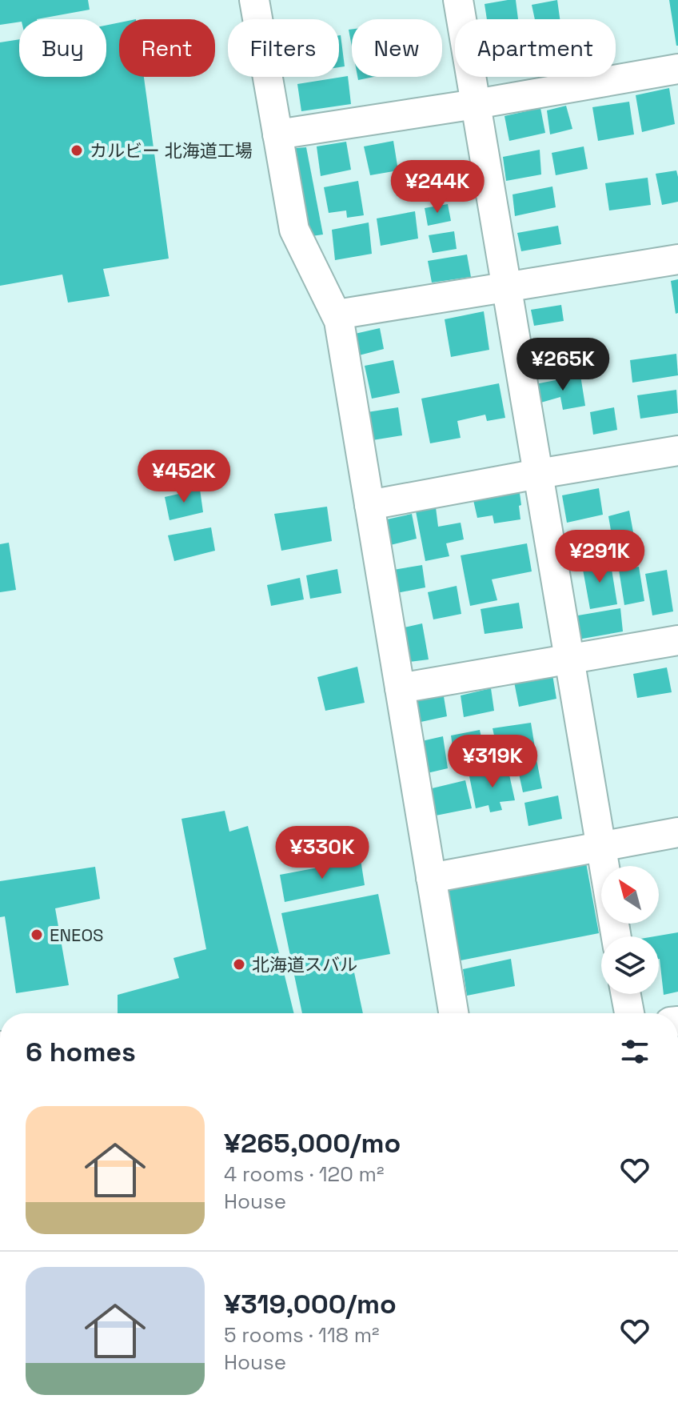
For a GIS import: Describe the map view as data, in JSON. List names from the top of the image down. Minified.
{"places":["カルビー 北海道工場","ENEOS","北海道スバル"],"north":"top left","page":{"chip":["Buy","Rent","Filters","New","Apartment"],"price":["¥244K","¥265K","¥452K","¥291K","¥319K","¥330K"],"heading":"6 homes","list":[{"name":"¥265,000/mo","note":"4 rooms · 120 m² · House"},{"name":"¥319,000/mo","note":"5 rooms · 118 m² · House"}]}}
